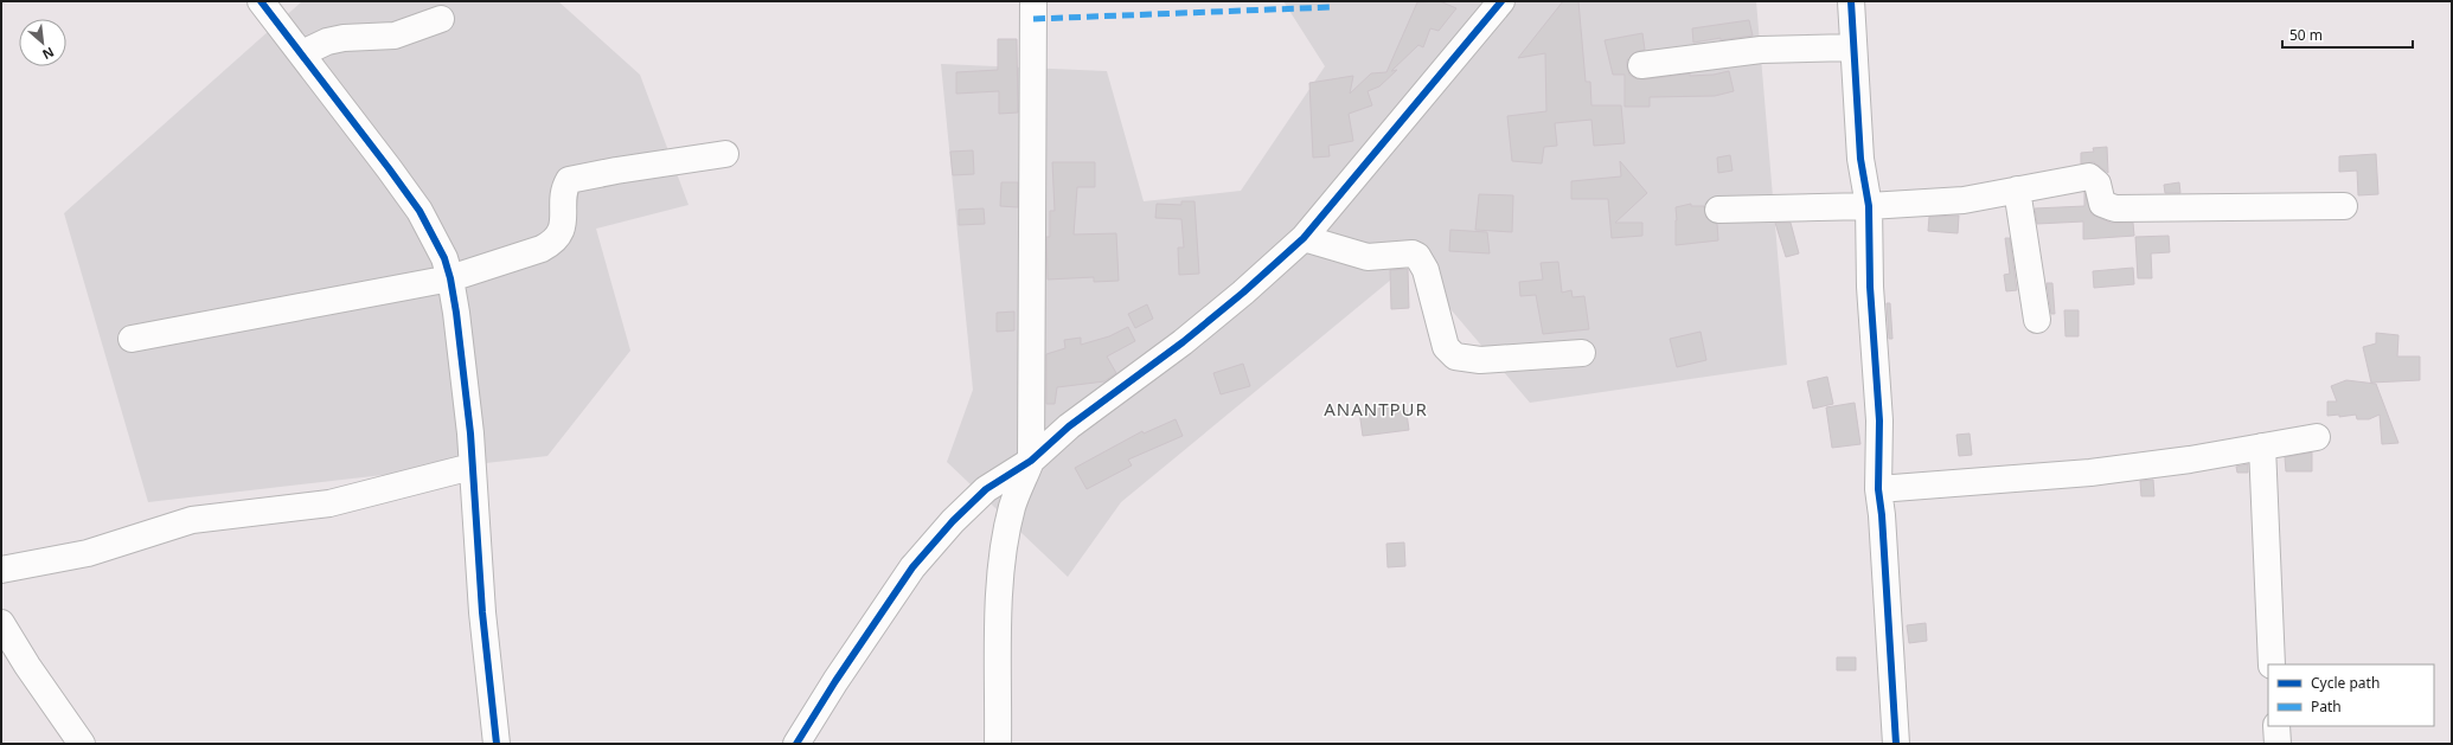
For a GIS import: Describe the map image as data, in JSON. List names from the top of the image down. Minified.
{"districts":["ANANTPUR"],"legend":["Cycle path","Path"],"scale_bar":"50 m","north":"bottom right"}
